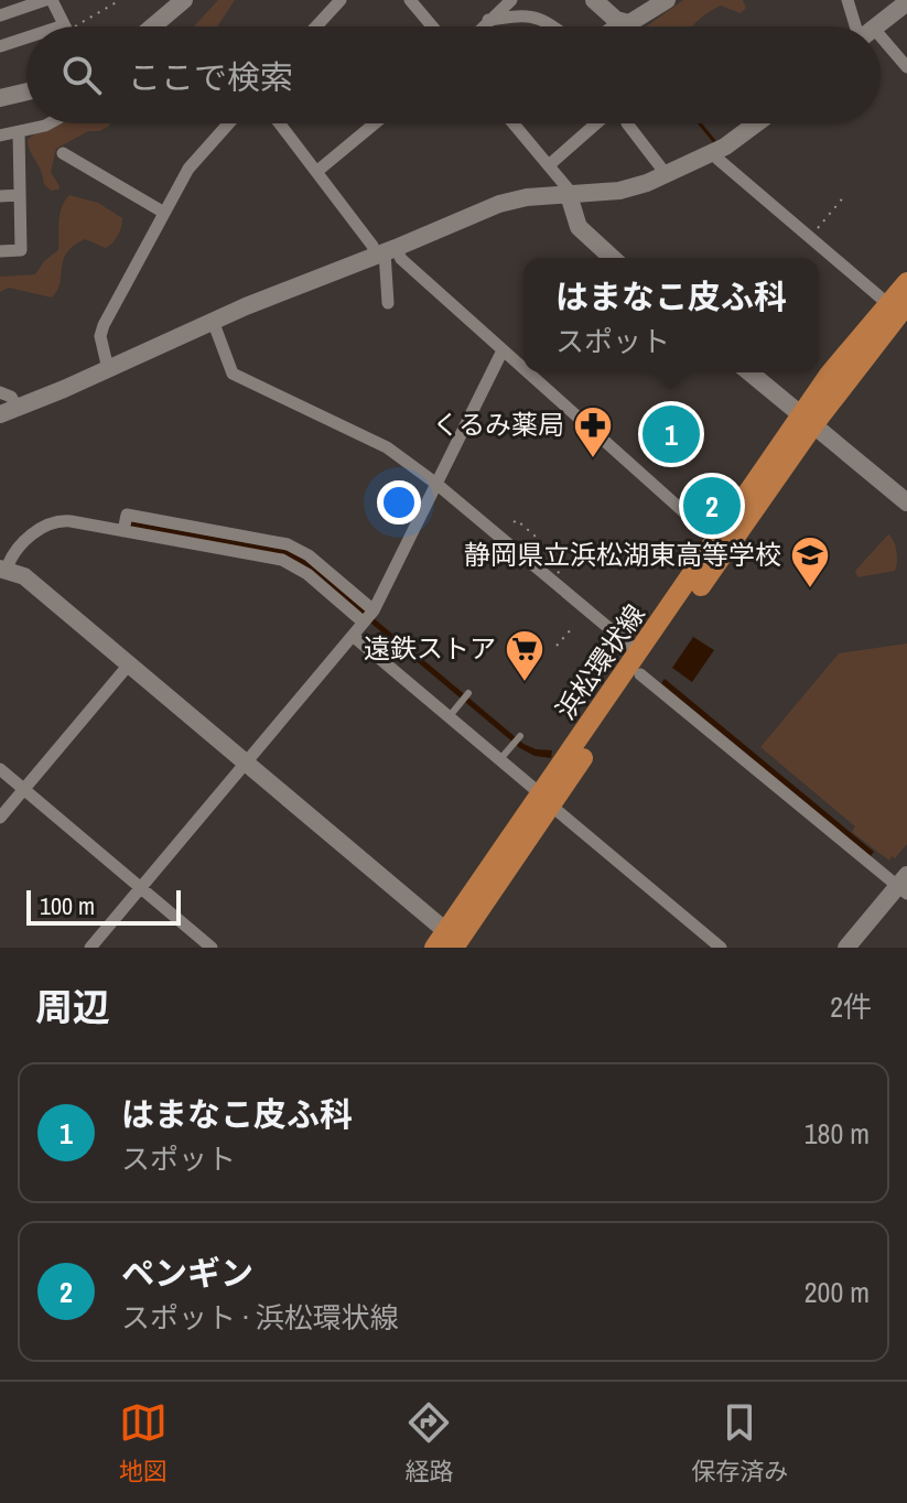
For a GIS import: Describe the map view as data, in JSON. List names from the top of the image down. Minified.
{"streets":{"main road":["浜松環状線"]},"places":{"pharmacy":["くるみ薬局"],"school or university":["静岡県立浜松湖東高等学校"],"supermarket":["遠鉄ストア"]},"scale_bar":"100 m","page":{"search":"ここで検索","popup":["はまなこ皮ふ科","スポット"],"pins":["1","2"],"scale":"100 m","heading":["周辺","2件"],"list":[{"mark":"1","name":"はまなこ皮ふ科","note":"スポット","value":"180 m"},{"mark":"2","name":"ペンギン","note":"スポット · 浜松環状線","value":"200 m"}],"nav":["地図","経路","保存済み"]}}
